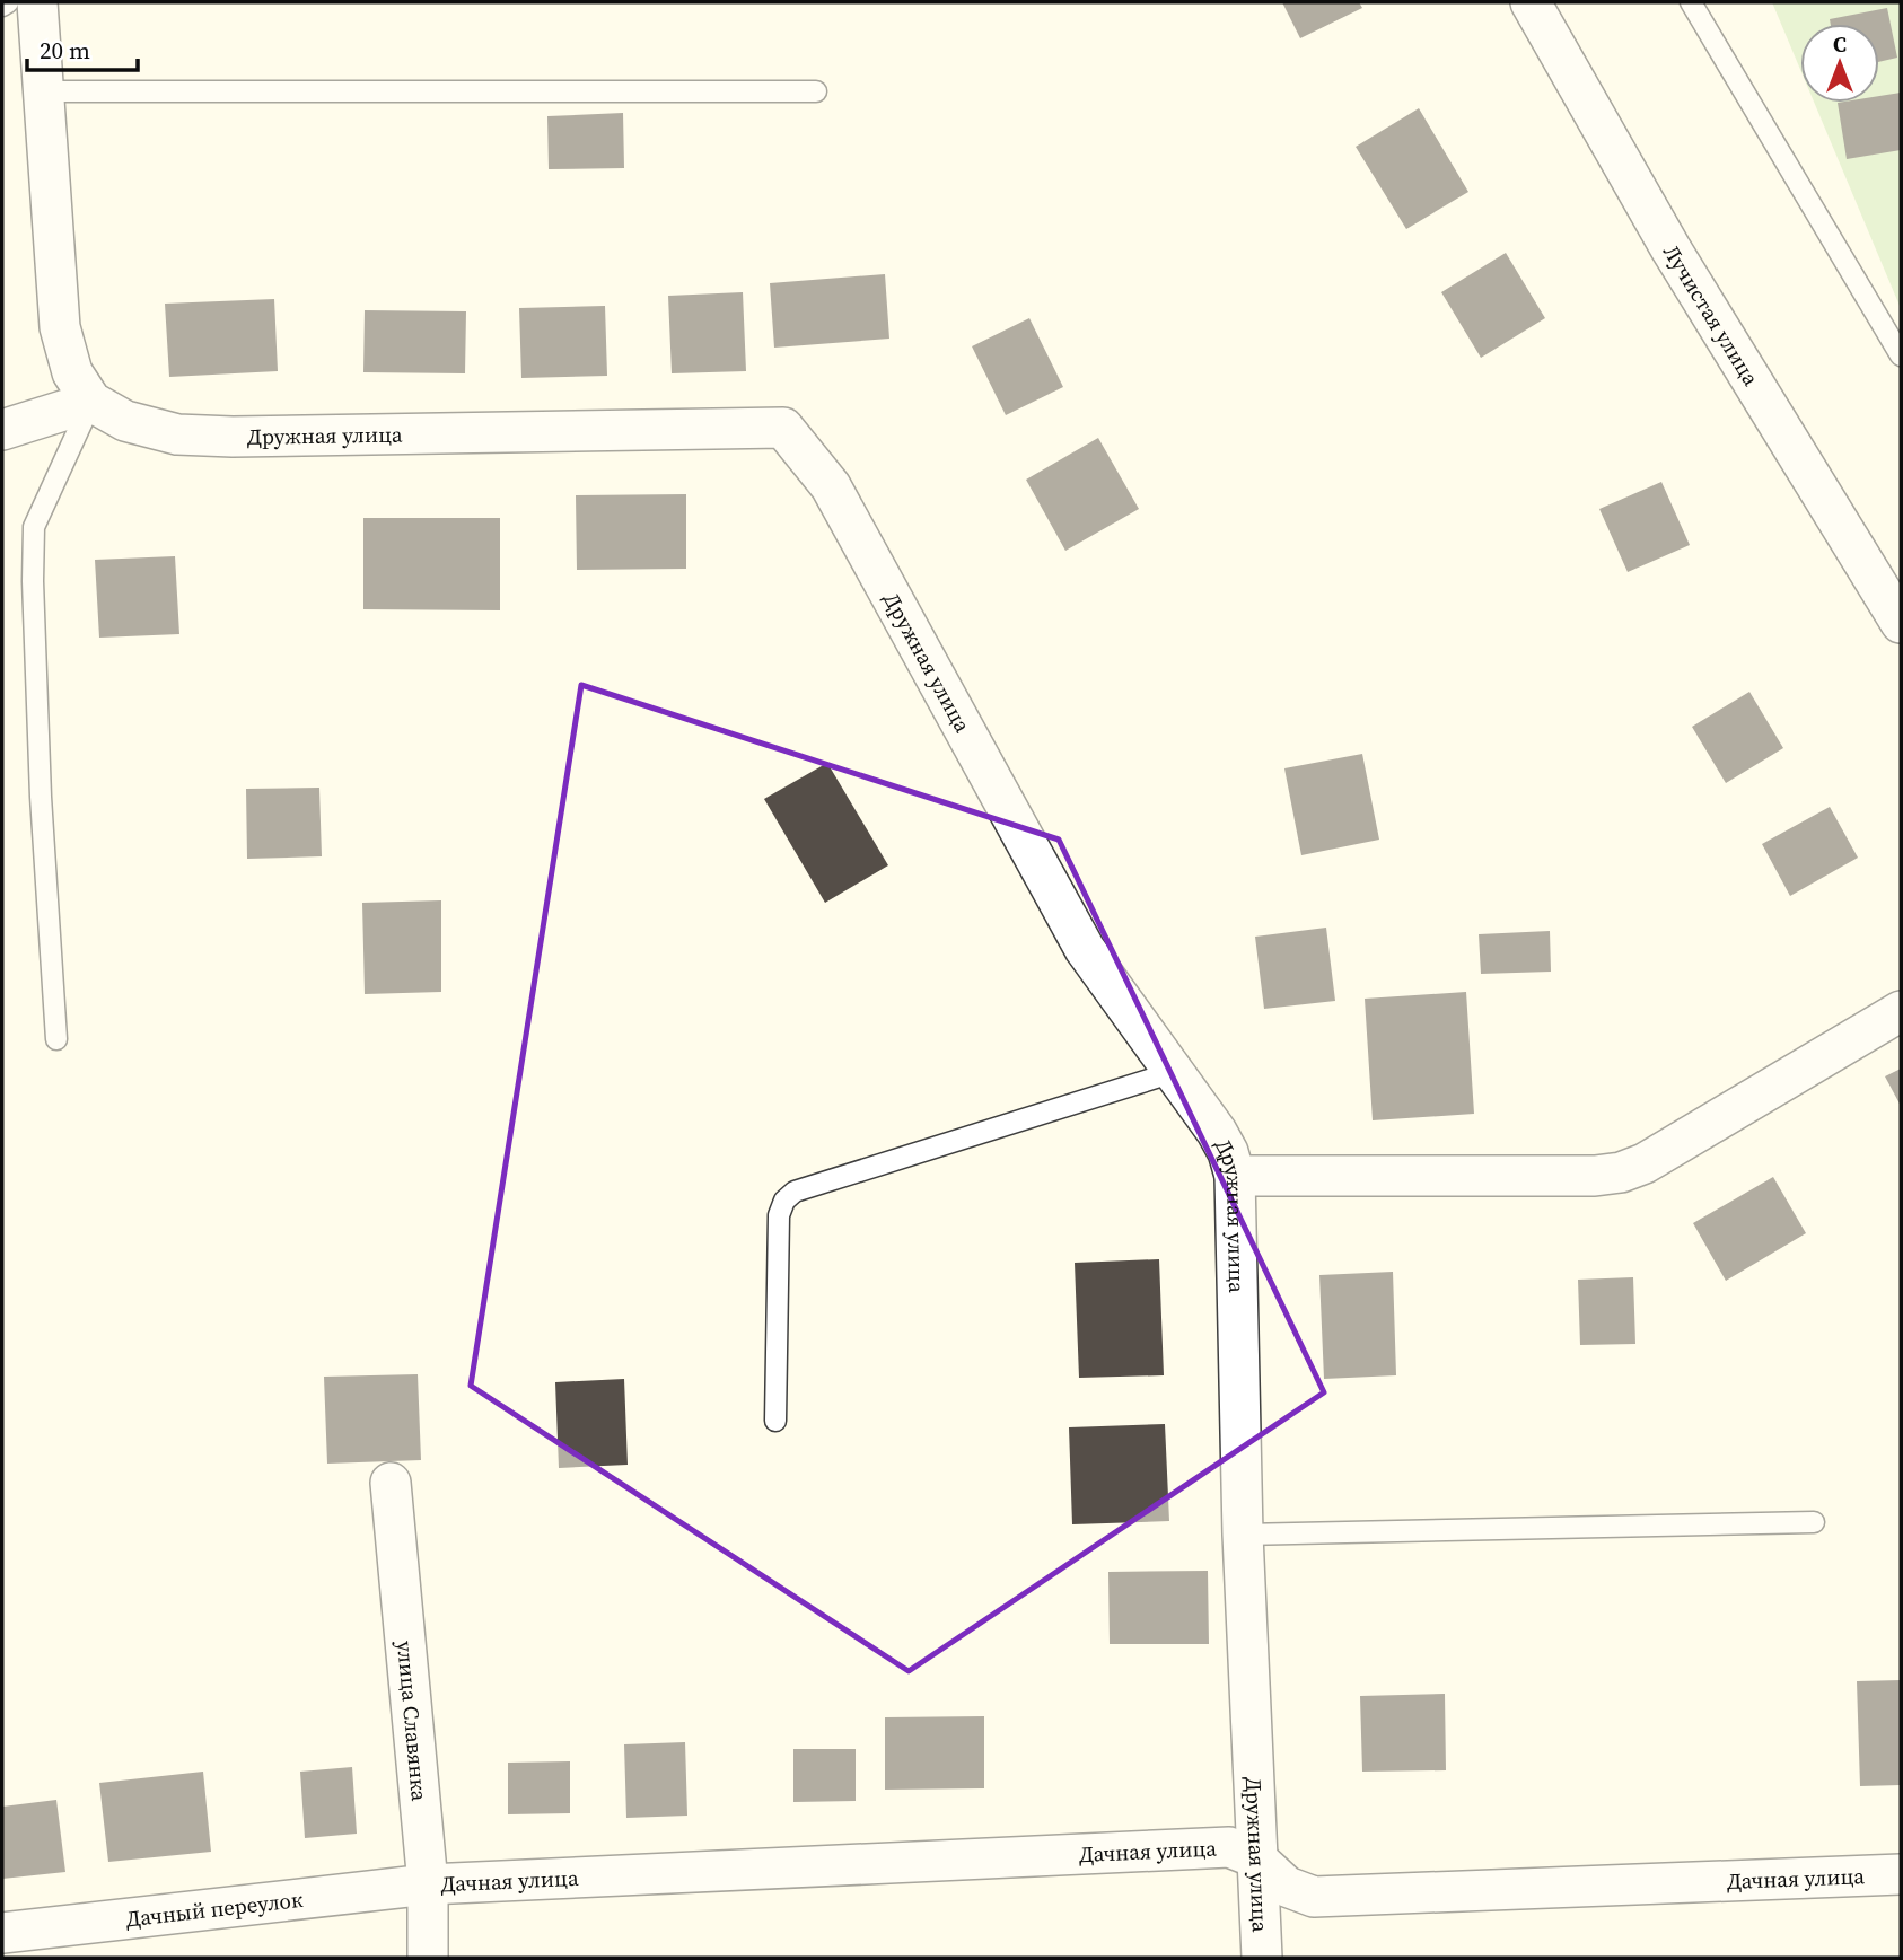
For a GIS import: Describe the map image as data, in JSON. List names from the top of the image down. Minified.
{"streets":{"street":["Лучистая улица","Дружная улица","улица Славянка","Дачная улица","Дачный переулок"]},"crossings":[["Дружная улица","Дачная улица"],["улица Славянка","Дачная улица"],["улица Славянка","Дачный переулок"],["Дачная улица","Дачный переулок"]],"scale_bar":"20 m","north":"top"}
